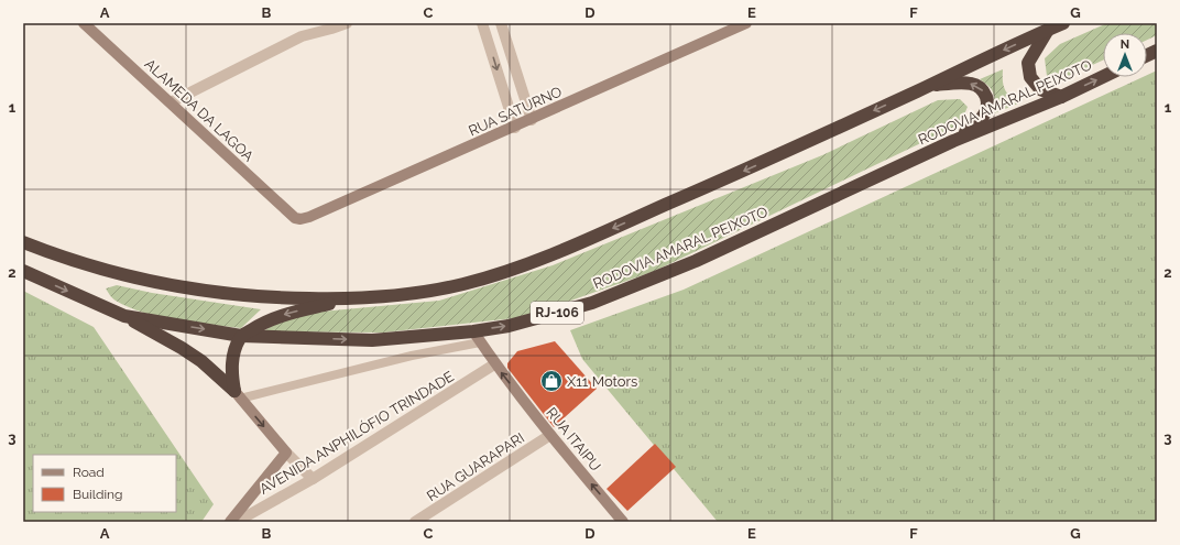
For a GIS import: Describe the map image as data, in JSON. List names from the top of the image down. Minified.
{"streets":{"highway":["RODOVIA AMARAL PEIXOTO","RJ-106"],"street":["ALAMEDA DA LAGOA","RUA SATURNO","AVENIDA ANPHILÓFIO TRINDADE","RUA ITAIPU","RUA GUARAPARI"]},"crossings":[["RODOVIA AMARAL PEIXOTO","RUA ITAIPU"],["ALAMEDA DA LAGOA","RUA SATURNO"],["AVENIDA ANPHILÓFIO TRINDADE","RUA ITAIPU"],["RUA ITAIPU","RUA GUARAPARI"]],"one_way":["RUA ITAIPU"],"places":{"shop":["X11 Motors"]},"legend":["Road","Building"],"north":"top","grid":{"columns":["A","B","C","D","E","F","G"],"rows":["1","2","3"]}}
